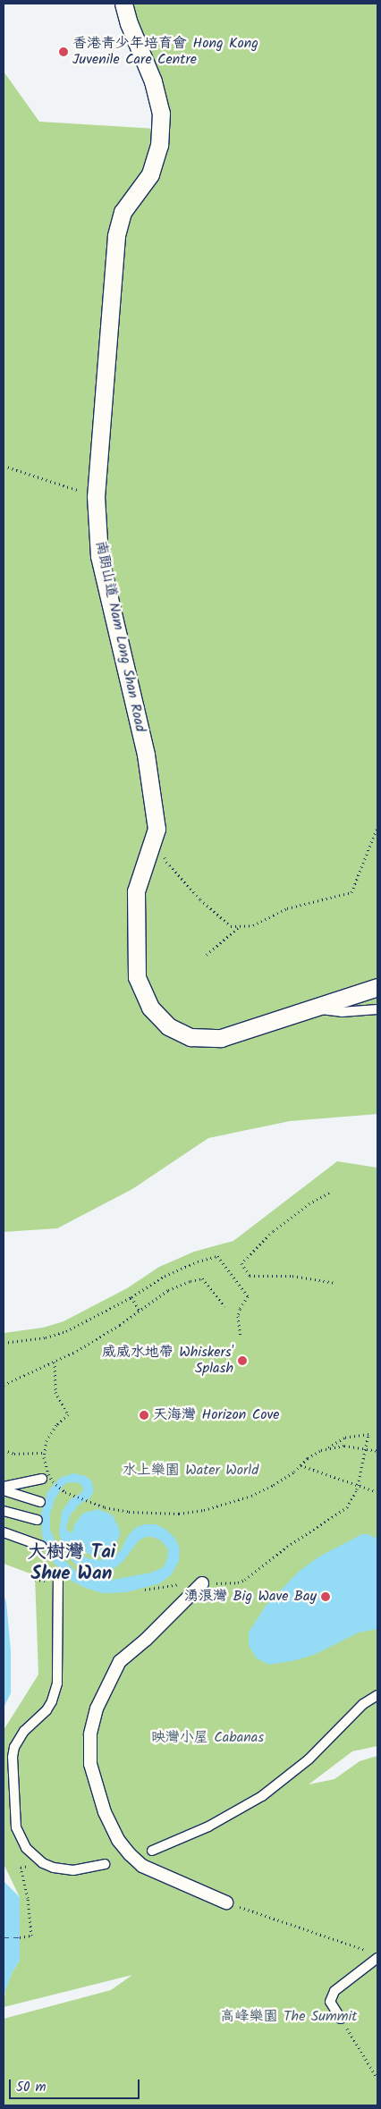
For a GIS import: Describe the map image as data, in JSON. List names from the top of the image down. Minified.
{"streets":{"street":["南朗山道 Nam Long Shan Road"]},"districts":["大樹灣 Tai Shue Wan"],"parks":["水上樂園 Water World","映灣小屋 Cabanas","高峰樂園 The Summit"],"places":["香港青少年培育會 Hong Kong Juvenile Care Centre","威威水地帶 Whiskers' Splash","天海灣 Horizon Cove","湧浪灣 Big Wave Bay"],"scale_bar":"50 m"}
